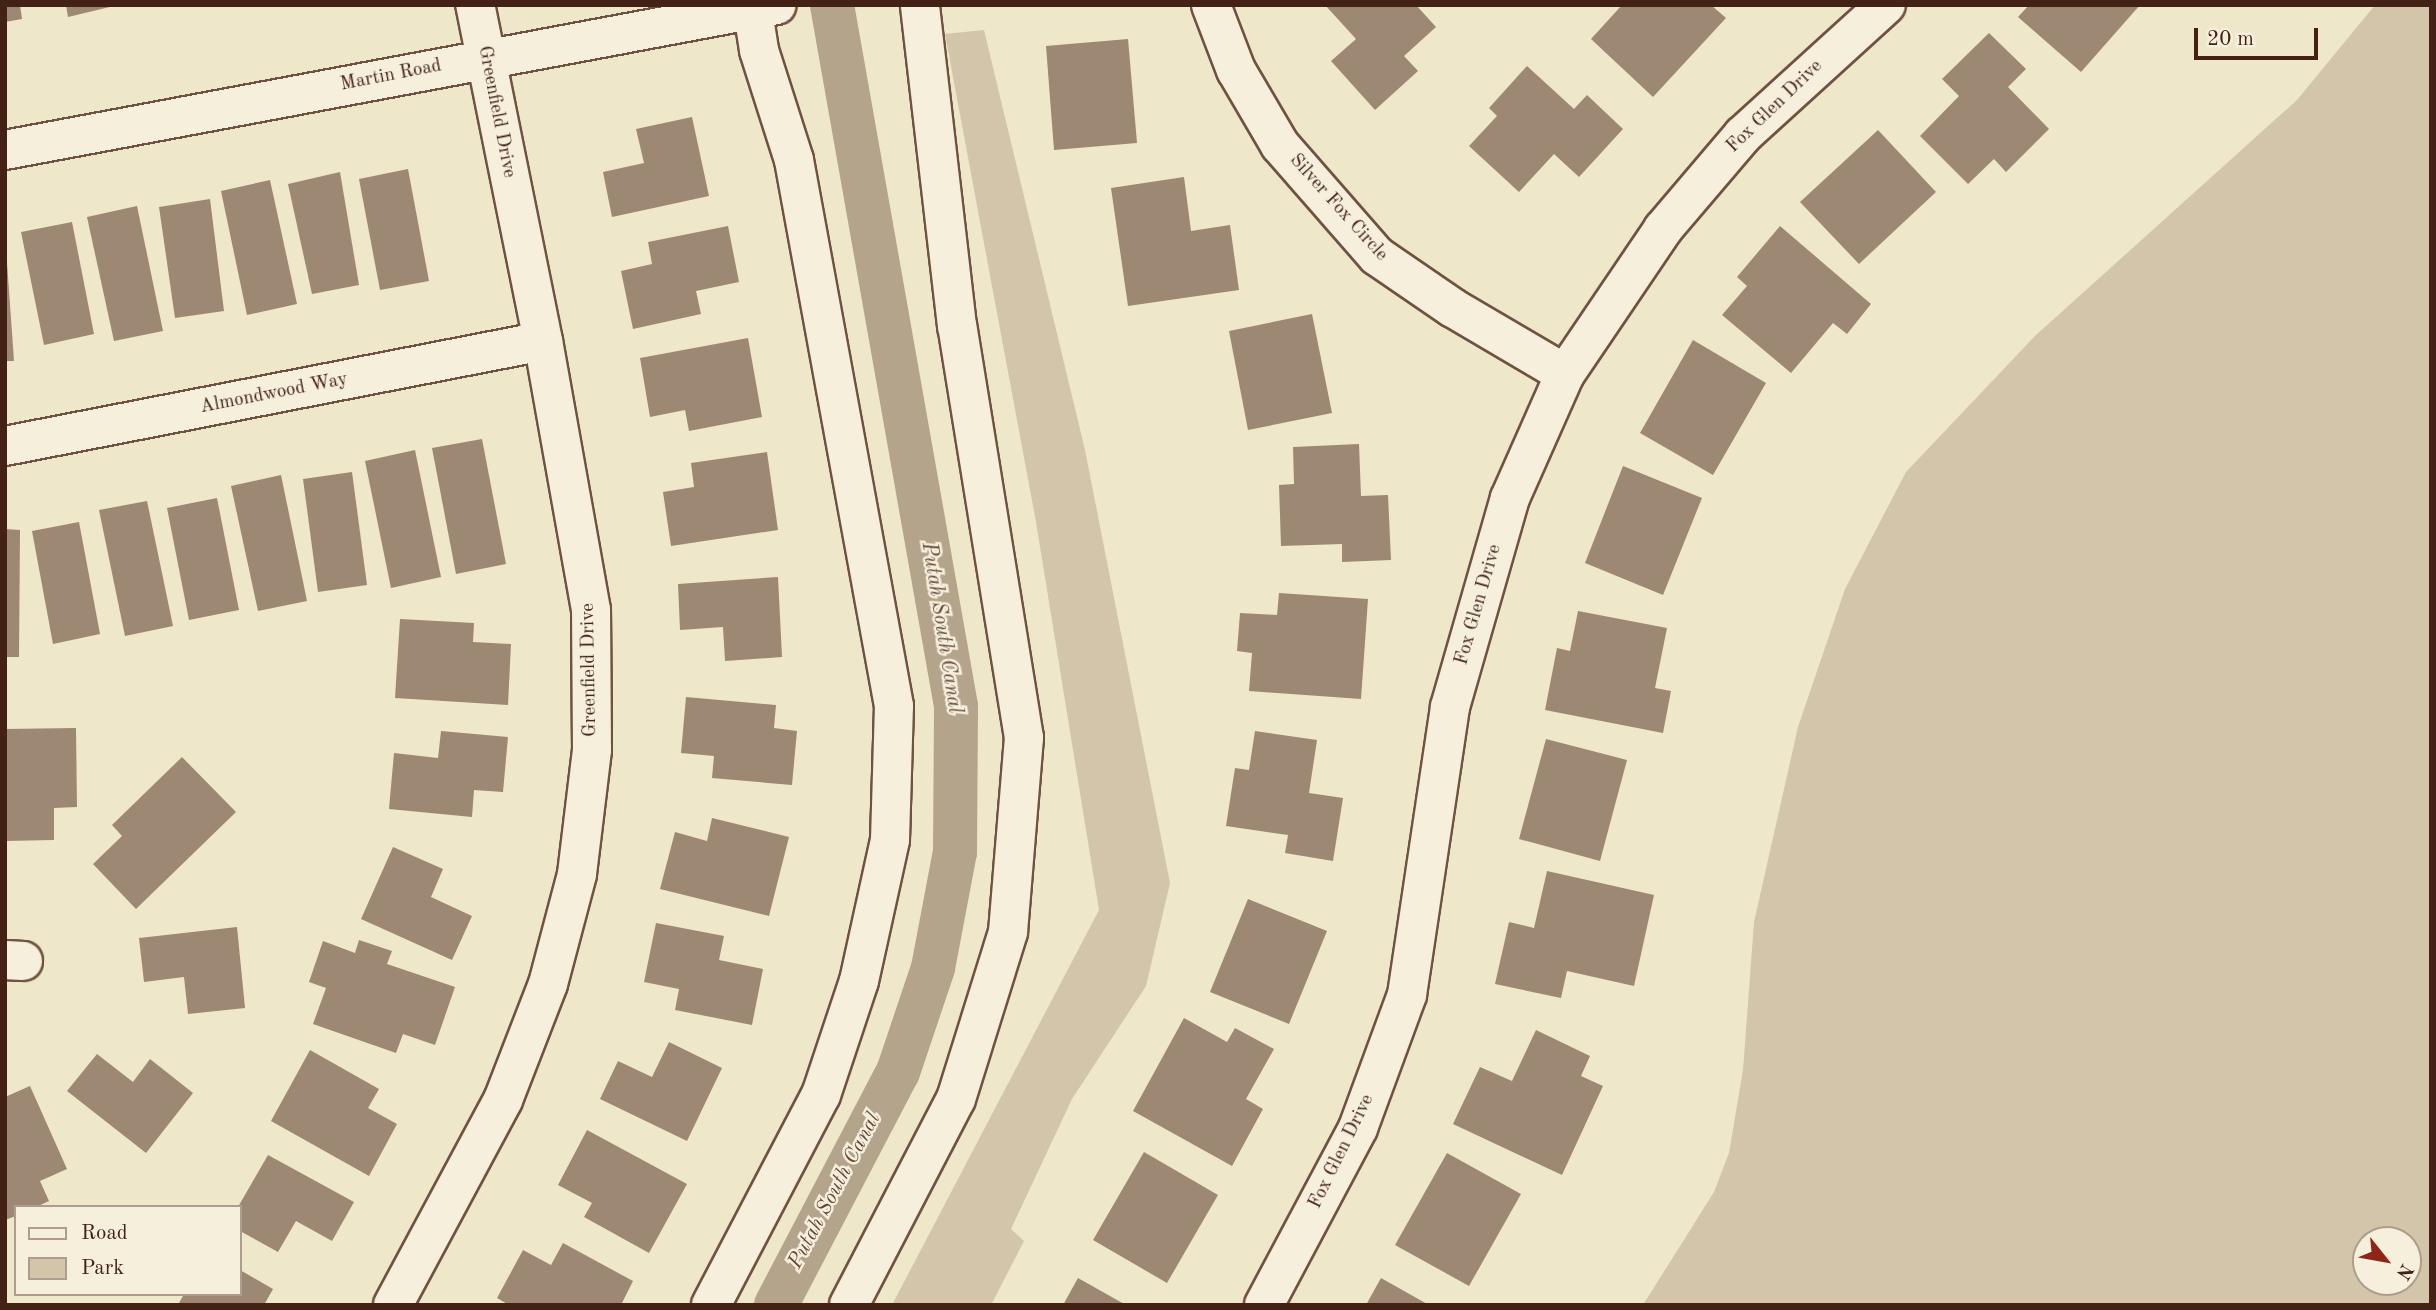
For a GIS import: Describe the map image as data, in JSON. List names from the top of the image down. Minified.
{"streets":{"street":["Martin Road","Fox Glen Drive","Greenfield Drive","Silver Fox Circle","Almondwood Way"]},"crossings":[["Martin Road","Greenfield Drive"],["Fox Glen Drive","Silver Fox Circle"],["Greenfield Drive","Almondwood Way"]],"water":["Putah South Canal"],"legend":["Road","Park"],"scale_bar":"20 m","north":"bottom right"}
